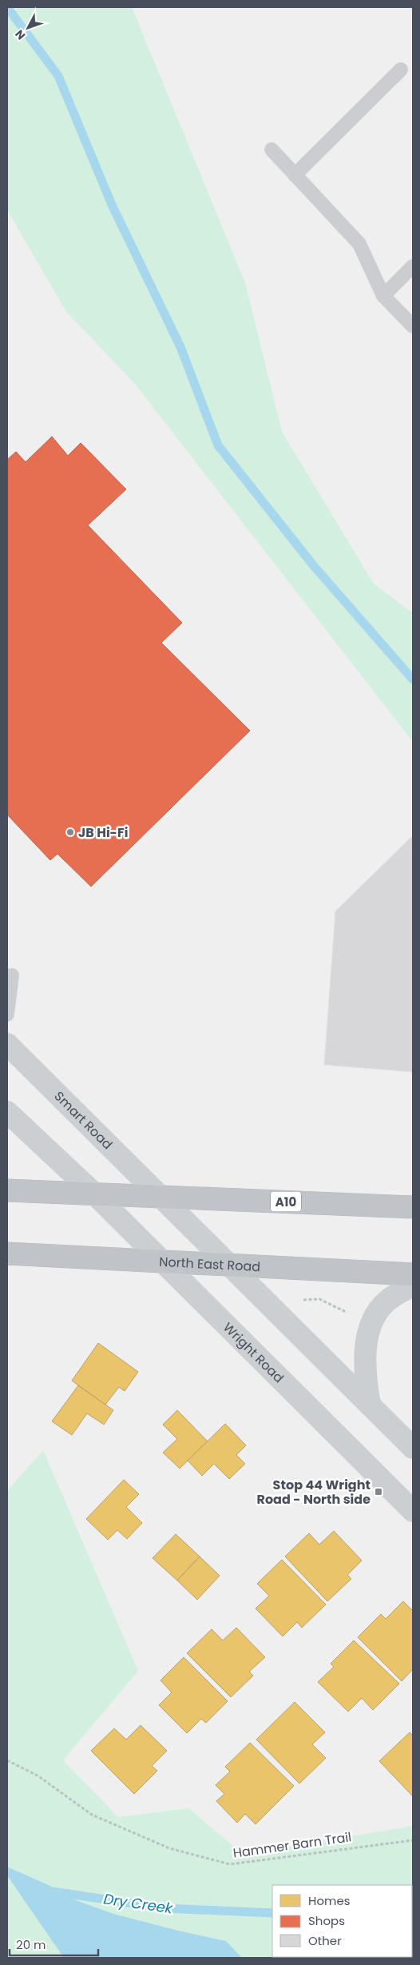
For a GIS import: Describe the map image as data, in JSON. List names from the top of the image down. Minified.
{"streets":{"highway":["A10","North East Road"],"main road":["Smart Road","Wright Road"],"path":["Hammer Barn Trail"]},"crossings":[["Smart Road","A10"],["A10","Wright Road"],["North East Road","Wright Road"]],"water":["Dry Creek"],"places":{"other":["JB Hi-Fi"],"transit":["Stop 44 Wright Road - North side"]},"legend":["Homes","Shops","Other"],"scale_bar":"20 m","north":"bottom left"}
